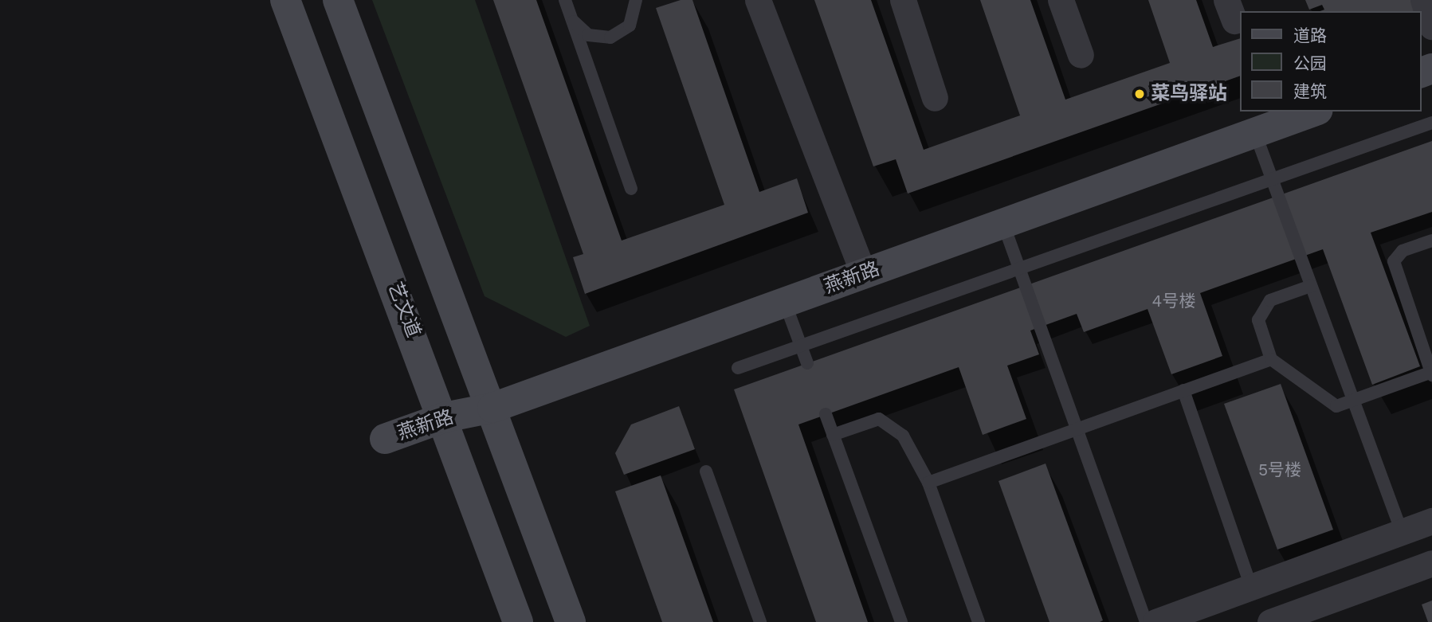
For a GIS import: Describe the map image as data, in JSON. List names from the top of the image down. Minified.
{"streets":{"main road":["燕新路","艺文道"]},"crossings":[["燕新路","艺文道"]],"places":["菜鸟驿站"],"house_numbers":["4号楼","5号楼"],"legend":["道路","公园","建筑"]}
